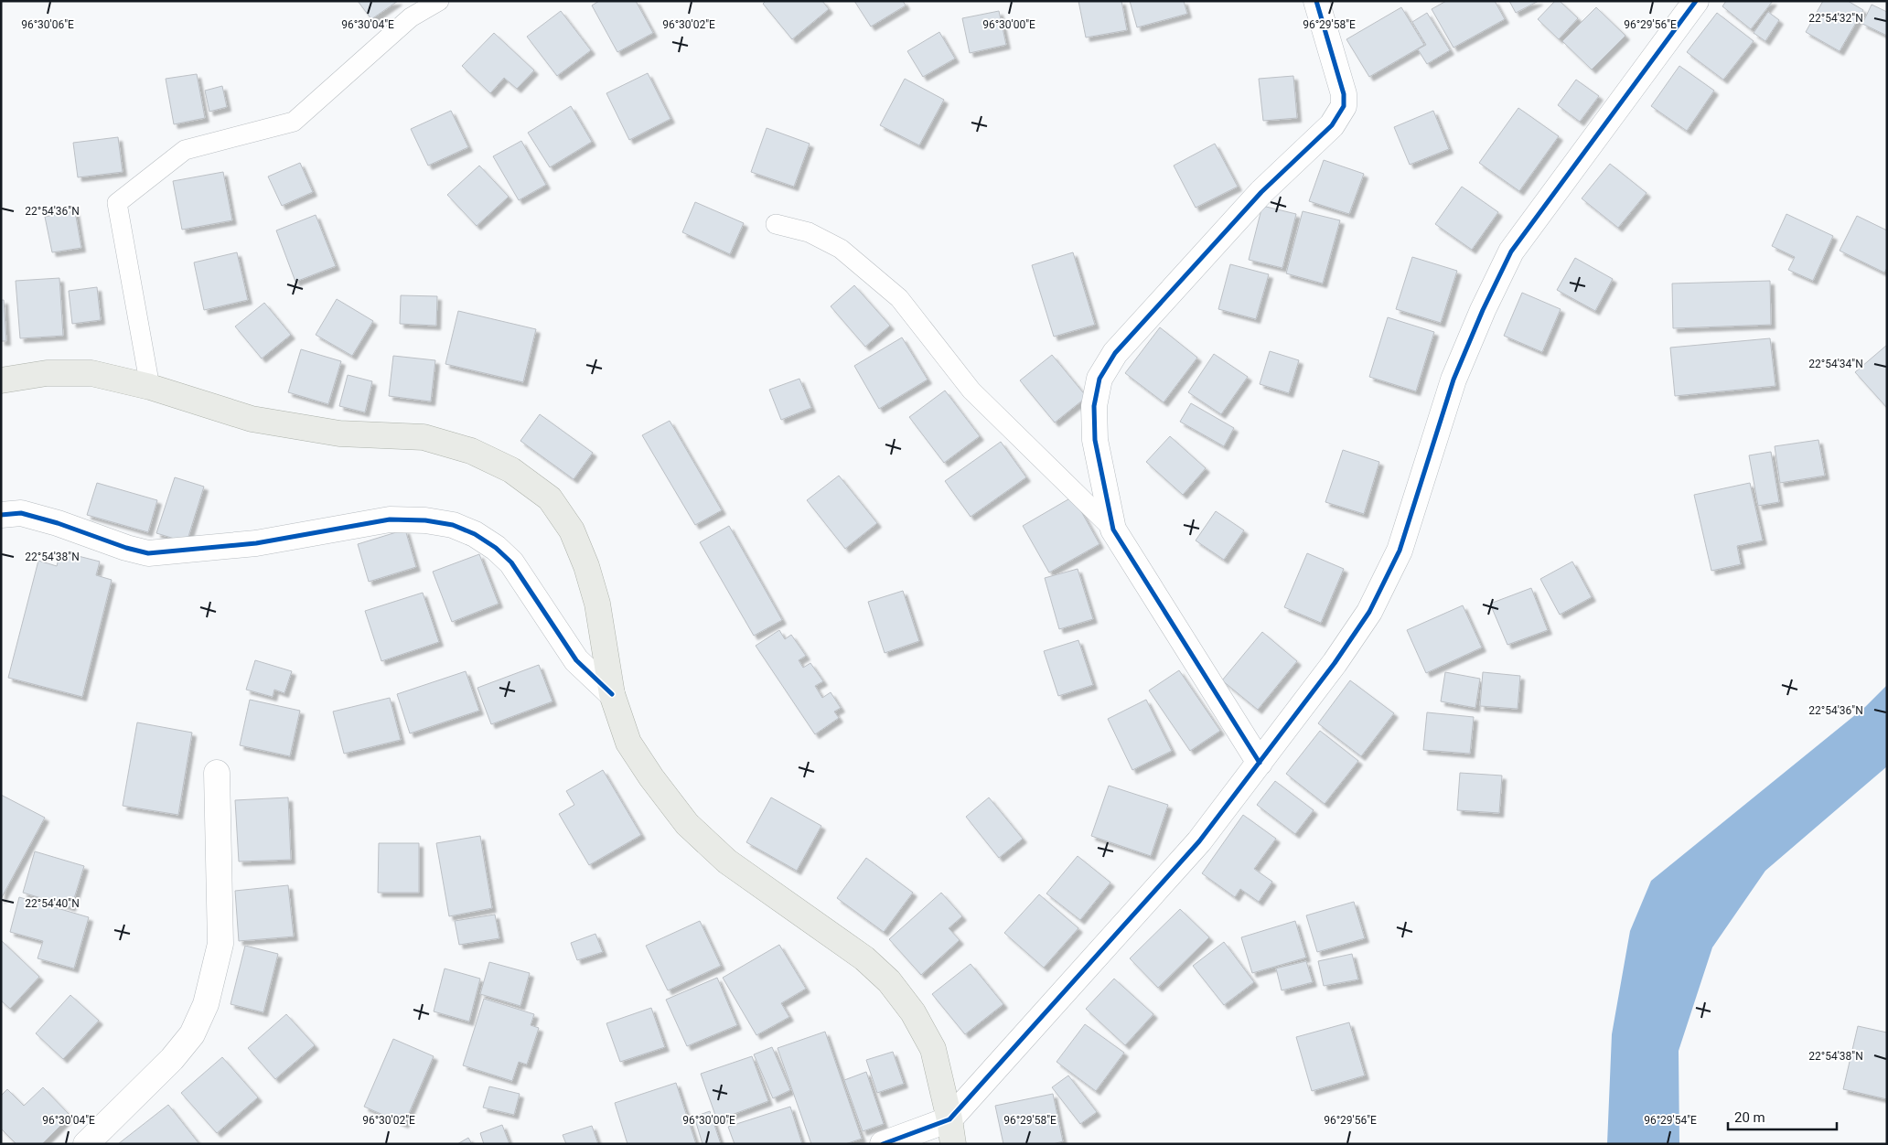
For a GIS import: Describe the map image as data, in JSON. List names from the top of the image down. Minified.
{"scale_bar":"20 m","coordinates":["22°54'32\"N","96°30'06\"E","96°30'04\"E","96°30'02\"E","96°30'00\"E","96°29'58\"E","96°29'56\"E","22°54'36\"N","22°54'34\"N","22°54'38\"N","22°54'40\"N","96°29'54\"E"]}
